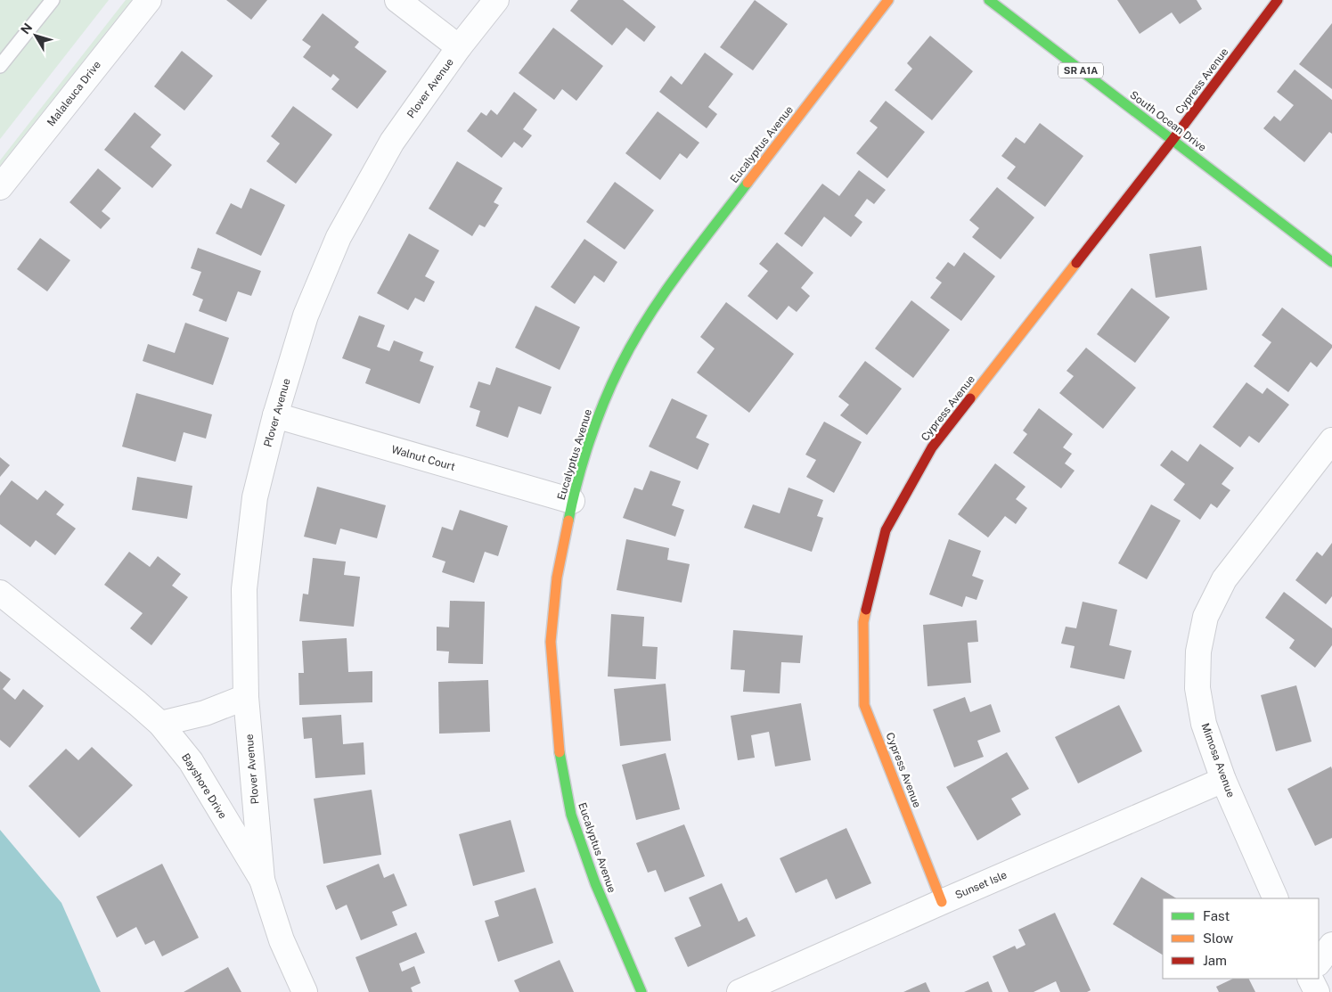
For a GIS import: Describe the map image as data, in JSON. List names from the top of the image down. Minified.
{"streets":{"street":["SR A1A","Cypress Avenue","Plover Avenue","Malaleuca Drive","South Ocean Drive","Eucalyptus Avenue","Walnut Court","Mimosa Avenue","Bayshore Drive","Sunset Isle"]},"crossings":[["Cypress Avenue","South Ocean Drive"],["Cypress Avenue","Sunset Isle"],["Plover Avenue","Walnut Court"],["Plover Avenue","Bayshore Drive"],["Eucalyptus Avenue","Walnut Court"],["Mimosa Avenue","Sunset Isle"]],"legend":["Fast","Slow","Jam"],"north":"top left"}
